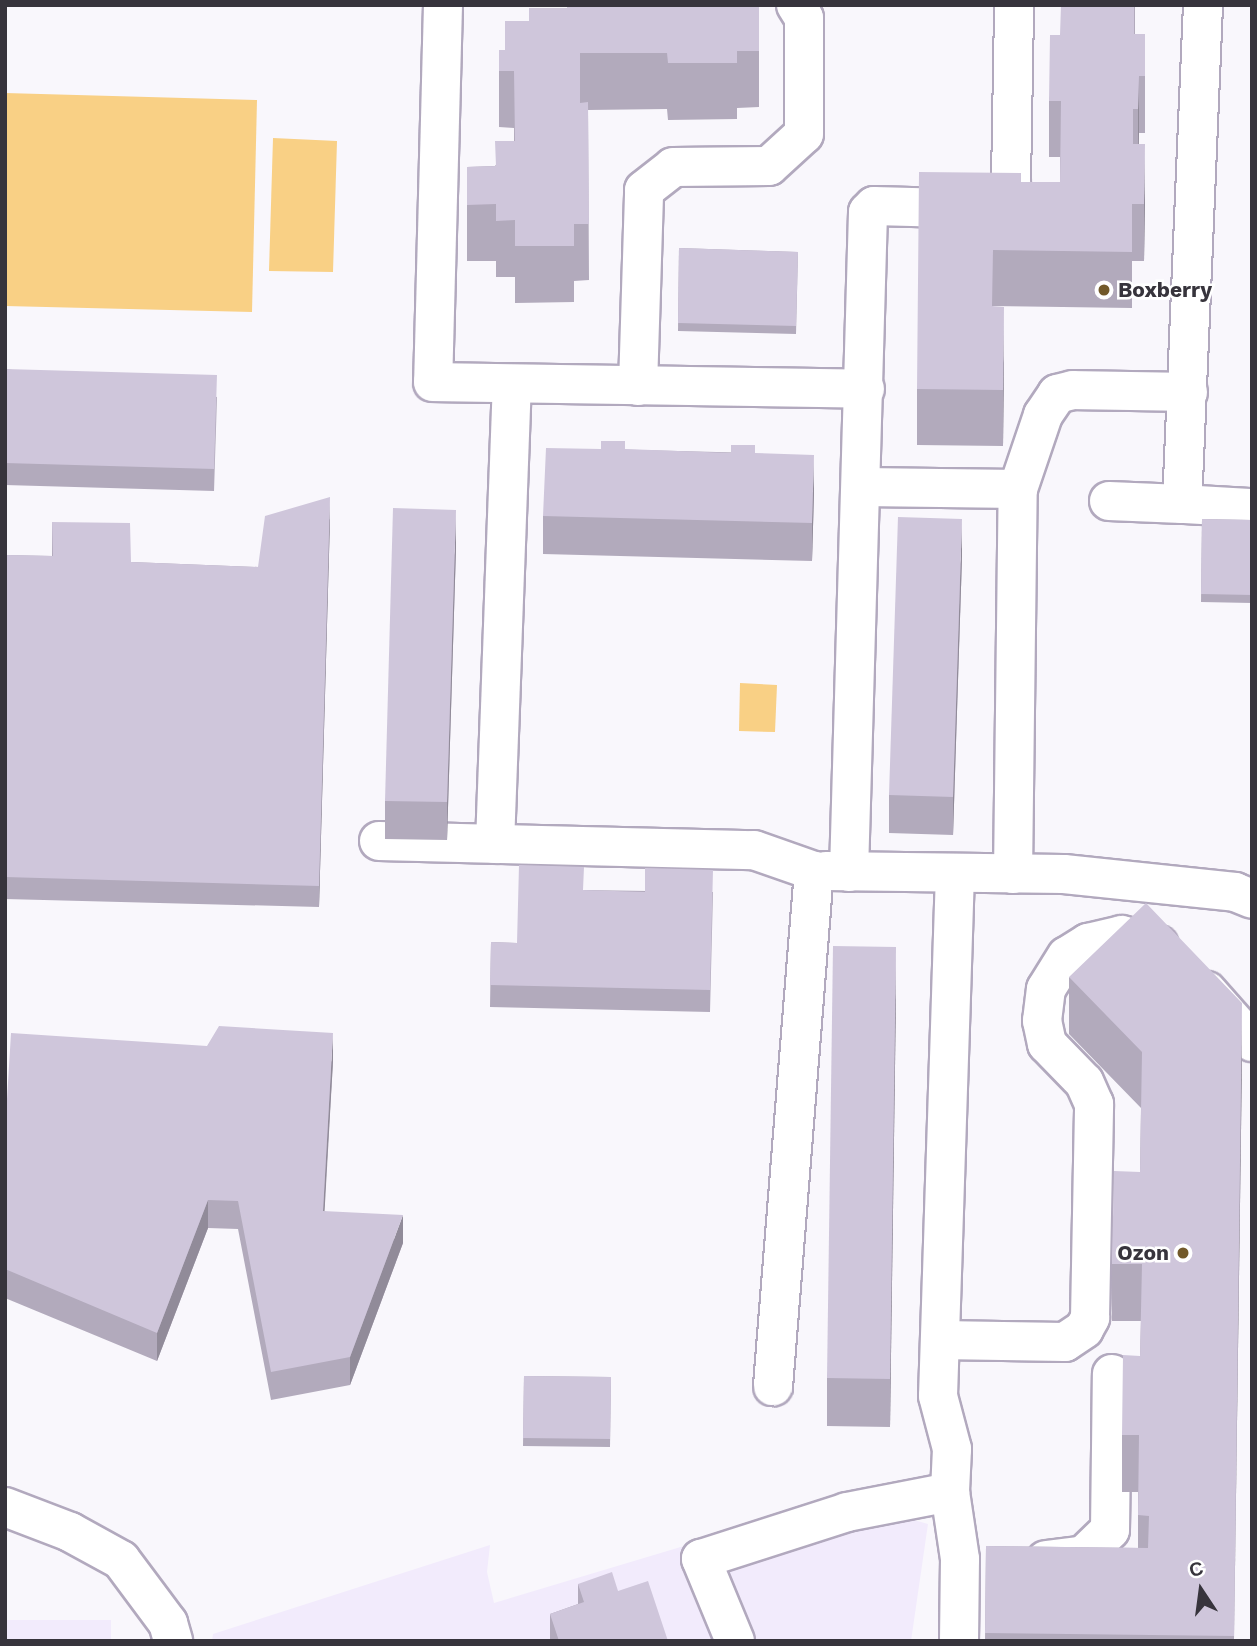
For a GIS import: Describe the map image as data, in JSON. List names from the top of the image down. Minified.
{"places":["Boxberry","Ozon"],"north":"top"}
